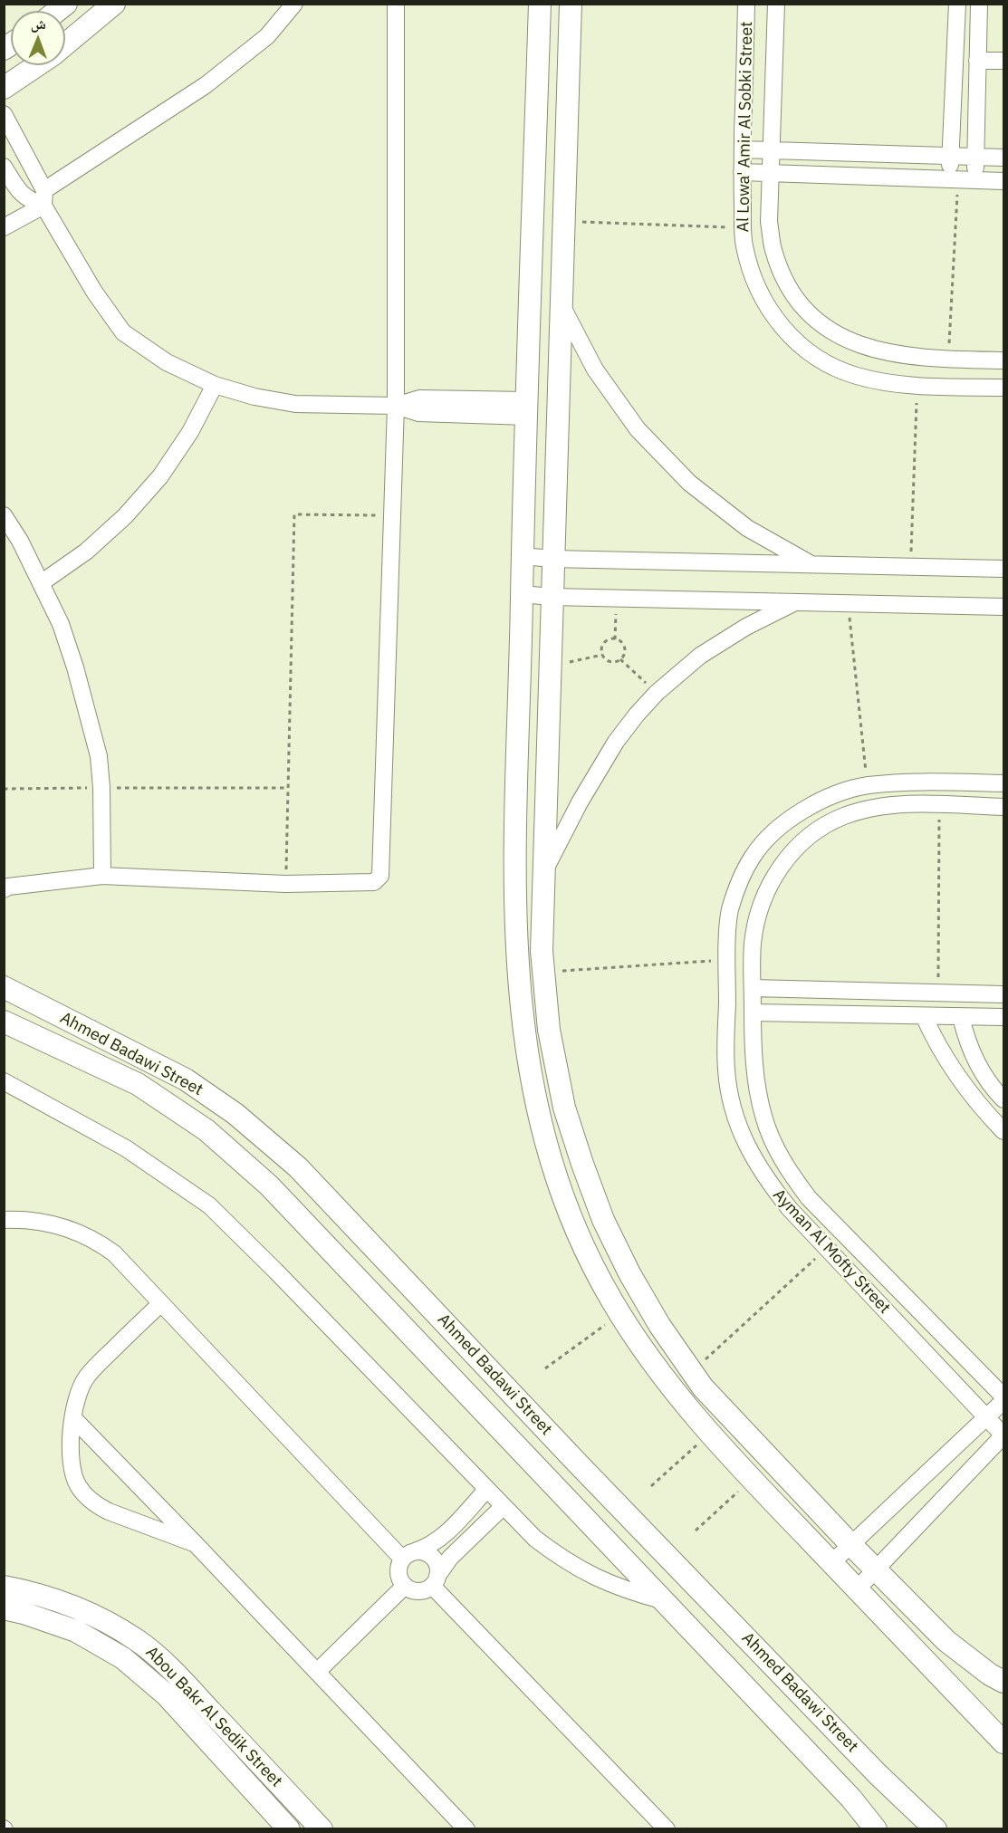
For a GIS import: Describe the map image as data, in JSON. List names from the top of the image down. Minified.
{"streets":{"street":["Al Lowa' Amir Al Sobki Street","Ahmed Badawi Street","Ayman Al Mofty Street","Abou Bakr Al Sedik Street"]},"north":"top"}
